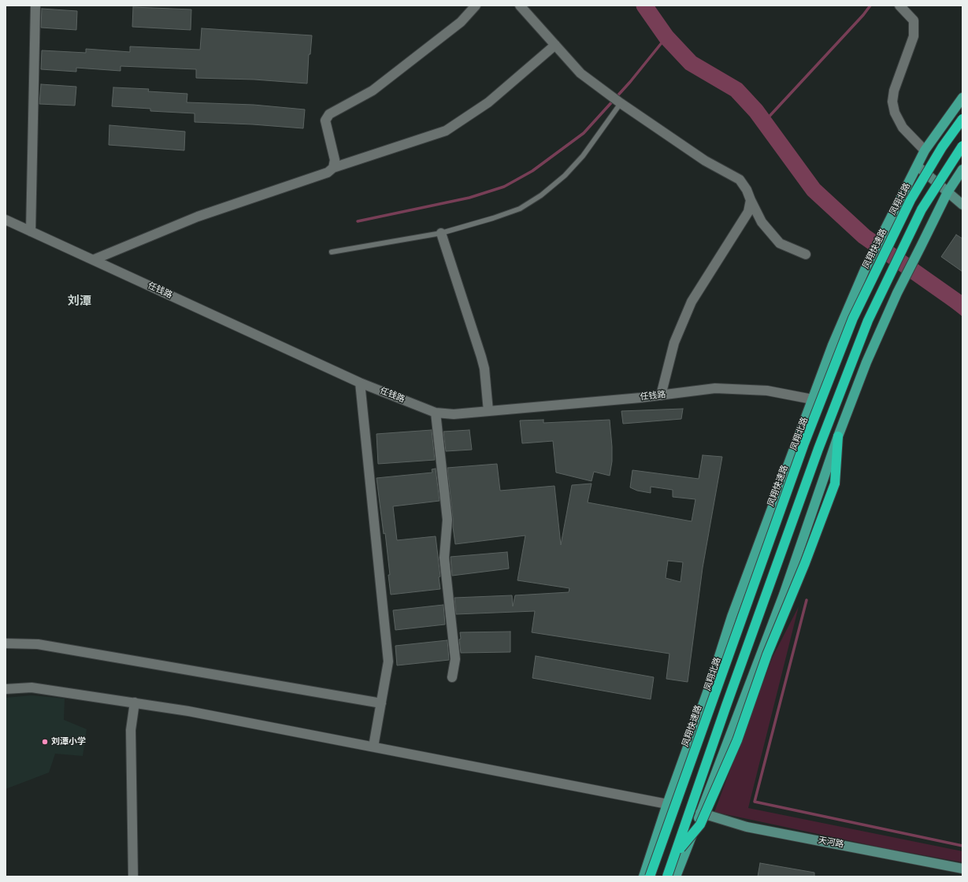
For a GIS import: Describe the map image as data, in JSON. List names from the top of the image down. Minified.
{"streets":{"highway":["凤翔快速路"],"main road":["凤翔北路"],"street":["任钱路","天河路"]},"crossings":[["凤翔北路","任钱路"]],"districts":["刘潭"],"places":["刘潭小学"]}
